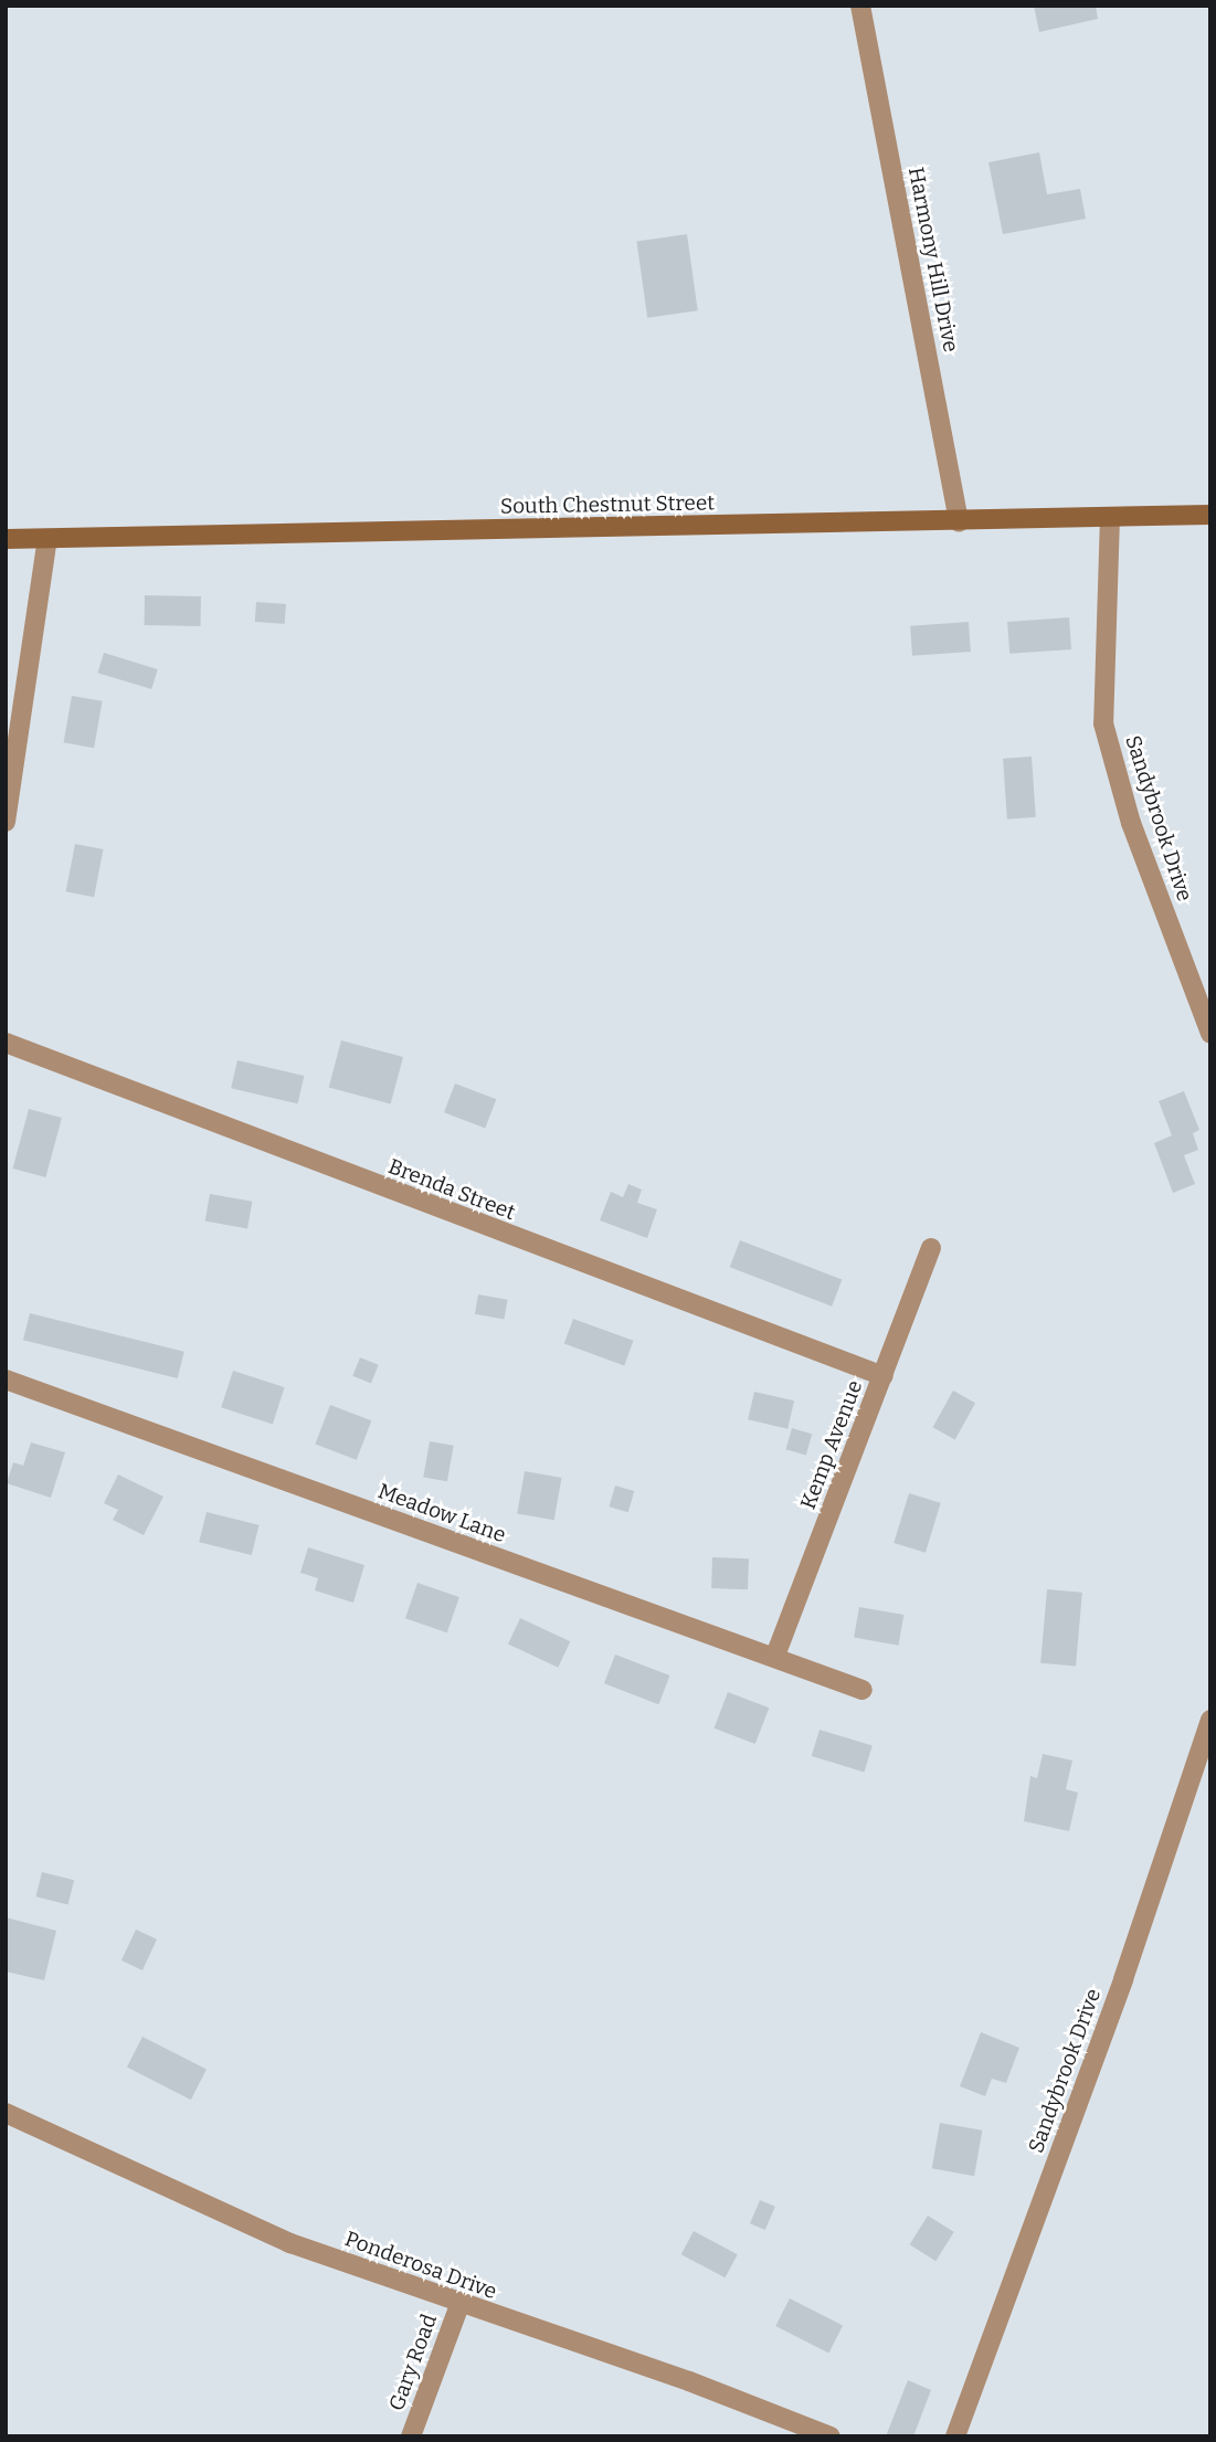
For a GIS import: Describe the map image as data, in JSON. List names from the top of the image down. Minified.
{"streets":{"main road":["South Chestnut Street"],"street":["Harmony Hill Drive","Sandybrook Drive","Brenda Street","Kemp Avenue","Meadow Lane","Ponderosa Drive","Gary Road"]},"crossings":[["Harmony Hill Drive","South Chestnut Street"],["South Chestnut Street","Sandybrook Drive"],["Brenda Street","Kemp Avenue"],["Kemp Avenue","Meadow Lane"],["Ponderosa Drive","Gary Road"]]}
